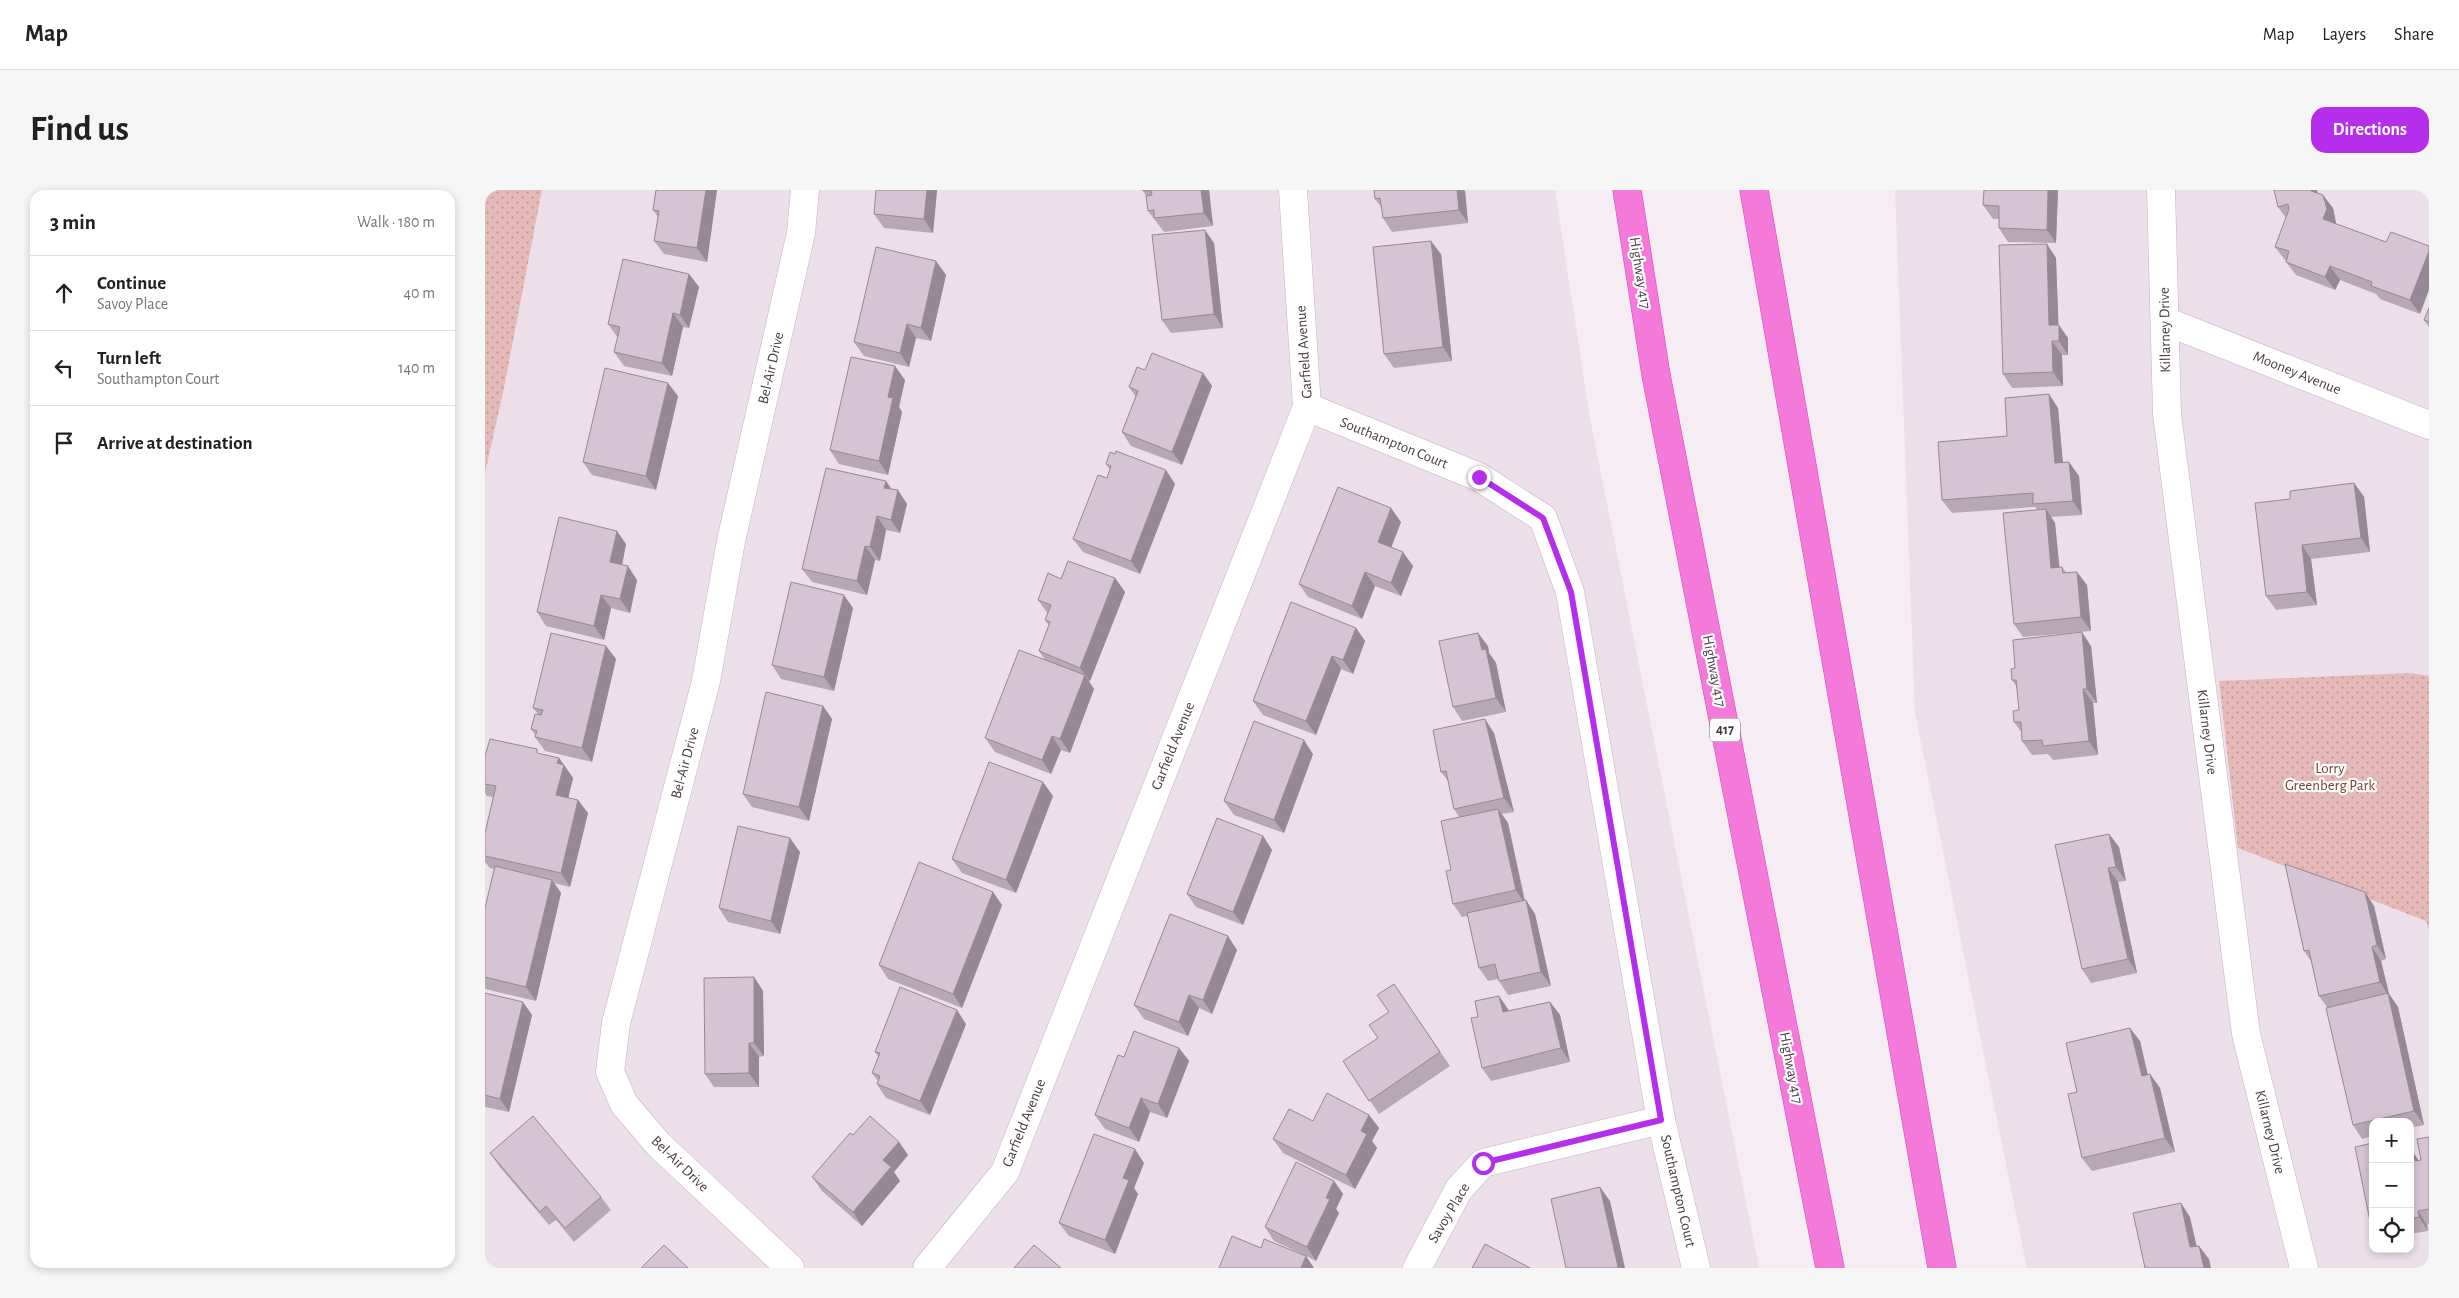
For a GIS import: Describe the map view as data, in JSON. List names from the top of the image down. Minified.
{"streets":{"highway":["Highway 417","417"],"street":["Killarney Drive","Garfield Avenue","Bel-Air Drive","Mooney Avenue","Southampton Court","Savoy Place"]},"crossings":[["Killarney Drive","Mooney Avenue"],["Garfield Avenue","Southampton Court"],["Southampton Court","Savoy Place"]],"parks":["Lorry Greenberg Park"],"page":{"header":"Map","nav":["Map","Layers","Share"],"buttons":"Directions","title":"Find us","heading":["3 min","Walk · 180 m"],"list":[["Continue","Savoy Place","40 m"],["Turn left","Southampton Court","140 m"],"Arrive at destination"],"map_buttons":["+","−"]}}
